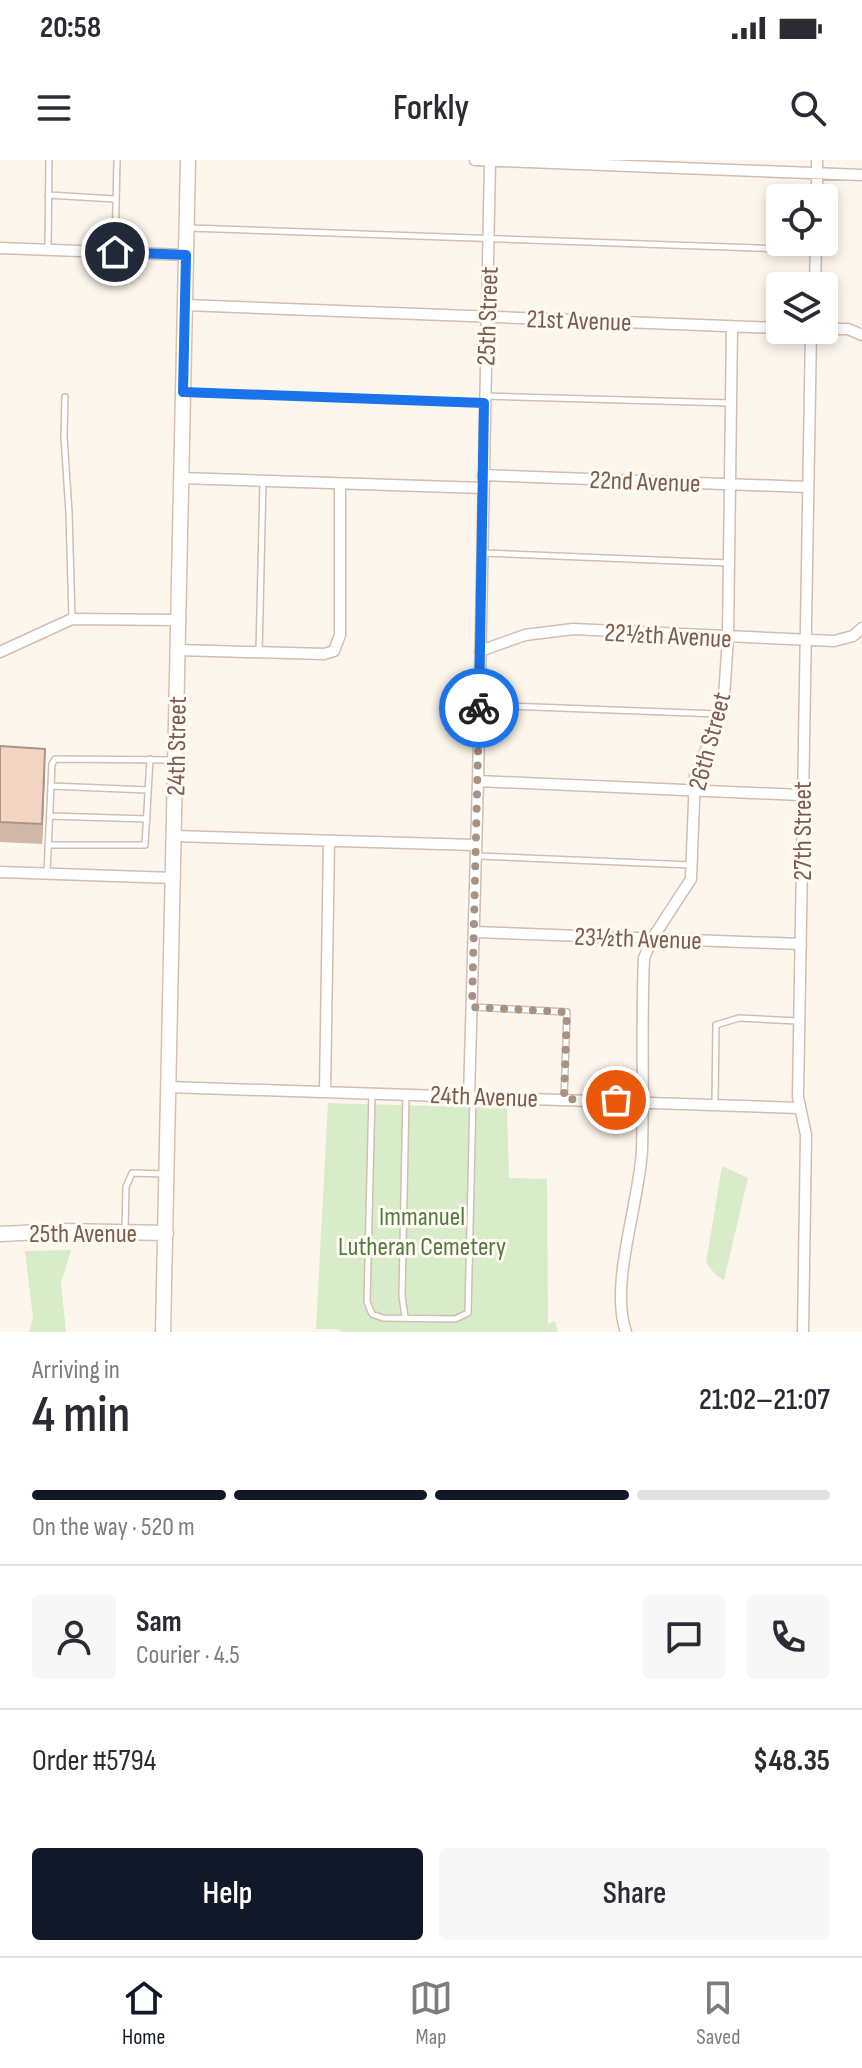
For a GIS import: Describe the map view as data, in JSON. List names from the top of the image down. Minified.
{"streets":{"street":["25th Street","21st Avenue","22nd Avenue","22½th Avenue","26th Street","24th Street","27th Street","23½th Avenue","24th Avenue","25th Avenue"]},"crossings":[["25th Street","21st Avenue"],["25th Street","22nd Avenue"],["25th Street","22½th Avenue"],["25th Street","23½th Avenue"],["25th Street","24th Avenue"],["21st Avenue","26th Street"],["21st Avenue","24th Street"],["22nd Avenue","26th Street"],["22nd Avenue","27th Street"],["22½th Avenue","26th Street"],["22½th Avenue","27th Street"],["26th Street","23½th Avenue"],["26th Street","24th Avenue"],["24th Street","24th Avenue"],["24th Street","25th Avenue"],["27th Street","23½th Avenue"],["27th Street","24th Avenue"]],"parks":["Immanuel Lutheran Cemetery"],"page":{"status":"20:58","header":"Forkly","heading":["4 min","Arriving in","21:02–21:07"],"panel":["Sam","Courier · 4.5","Order #5794","$48.35"],"bar":"On the way · 520 m","buttons":["Help","Share"],"tabs":["Home","Map","Saved"]}}
